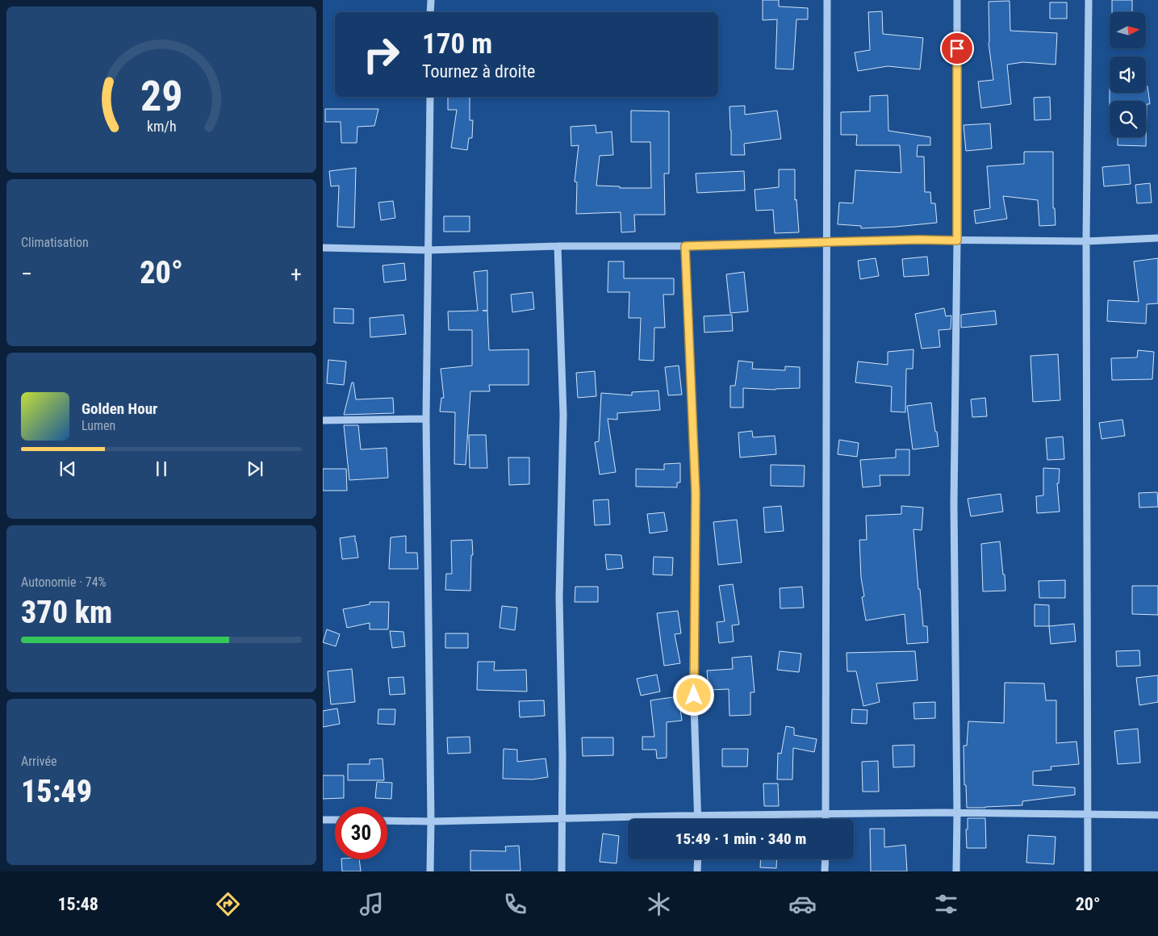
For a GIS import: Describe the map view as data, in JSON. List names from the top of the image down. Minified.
{"north":"right","page":{"turn":["170 m","Tournez à droite"],"tile":["Climatisation",["Autonomie · 74%","370 km"],["Arrivée","15:49"]],"heat":["−","20°","+"],"song":["Golden Hour","Lumen"],"limit":"30","trip":"15:49 · 1 min · 340 m","tabs":["15:48","20°"],"gauge":["29","km/h"]}}
